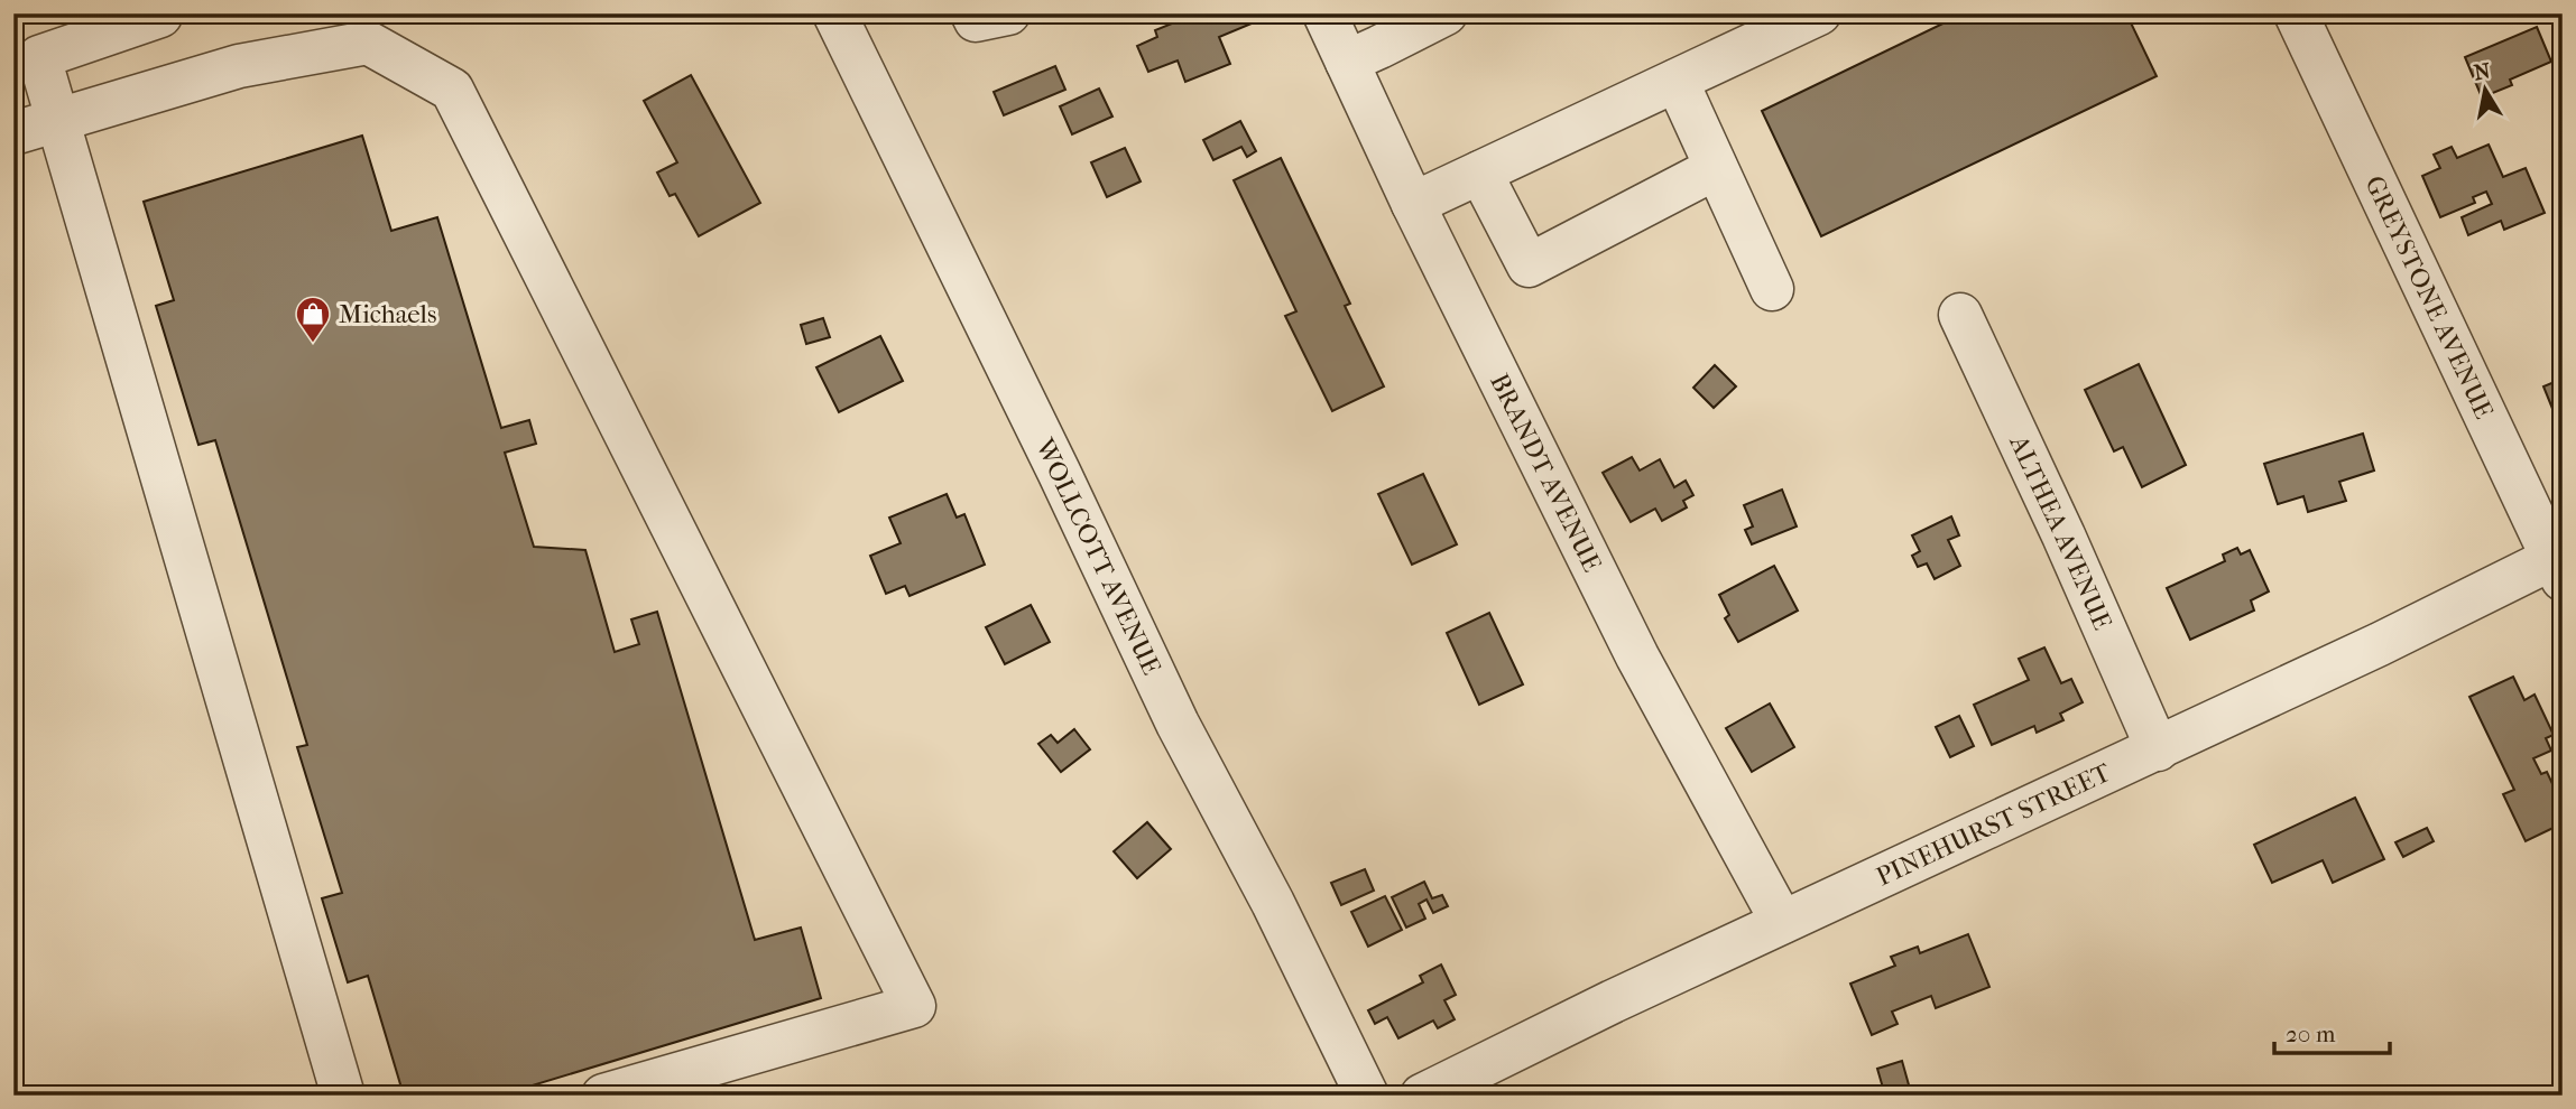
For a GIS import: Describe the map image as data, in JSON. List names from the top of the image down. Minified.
{"streets":{"street":["GREYSTONE AVENUE","BRANDT AVENUE","ALTHEA AVENUE","WOLLCOTT AVENUE","PINEHURST STREET"]},"crossings":[["GREYSTONE AVENUE","PINEHURST STREET"],["BRANDT AVENUE","PINEHURST STREET"],["ALTHEA AVENUE","PINEHURST STREET"]],"places":{"shop":["Michaels"]},"scale_bar":"20 m","north":"top"}
